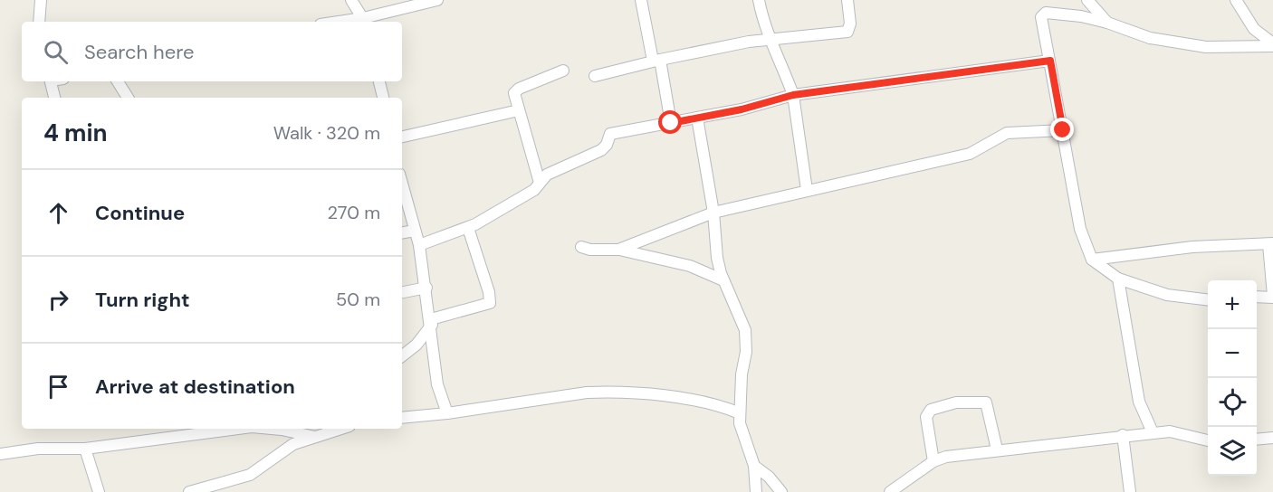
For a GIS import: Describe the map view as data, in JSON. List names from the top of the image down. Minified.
{"page":{"search":"Search here","heading":["4 min","Walk · 320 m"],"list":[["Continue","270 m"],["Turn right","50 m"],"Arrive at destination"],"map_buttons":["+","−"]}}
